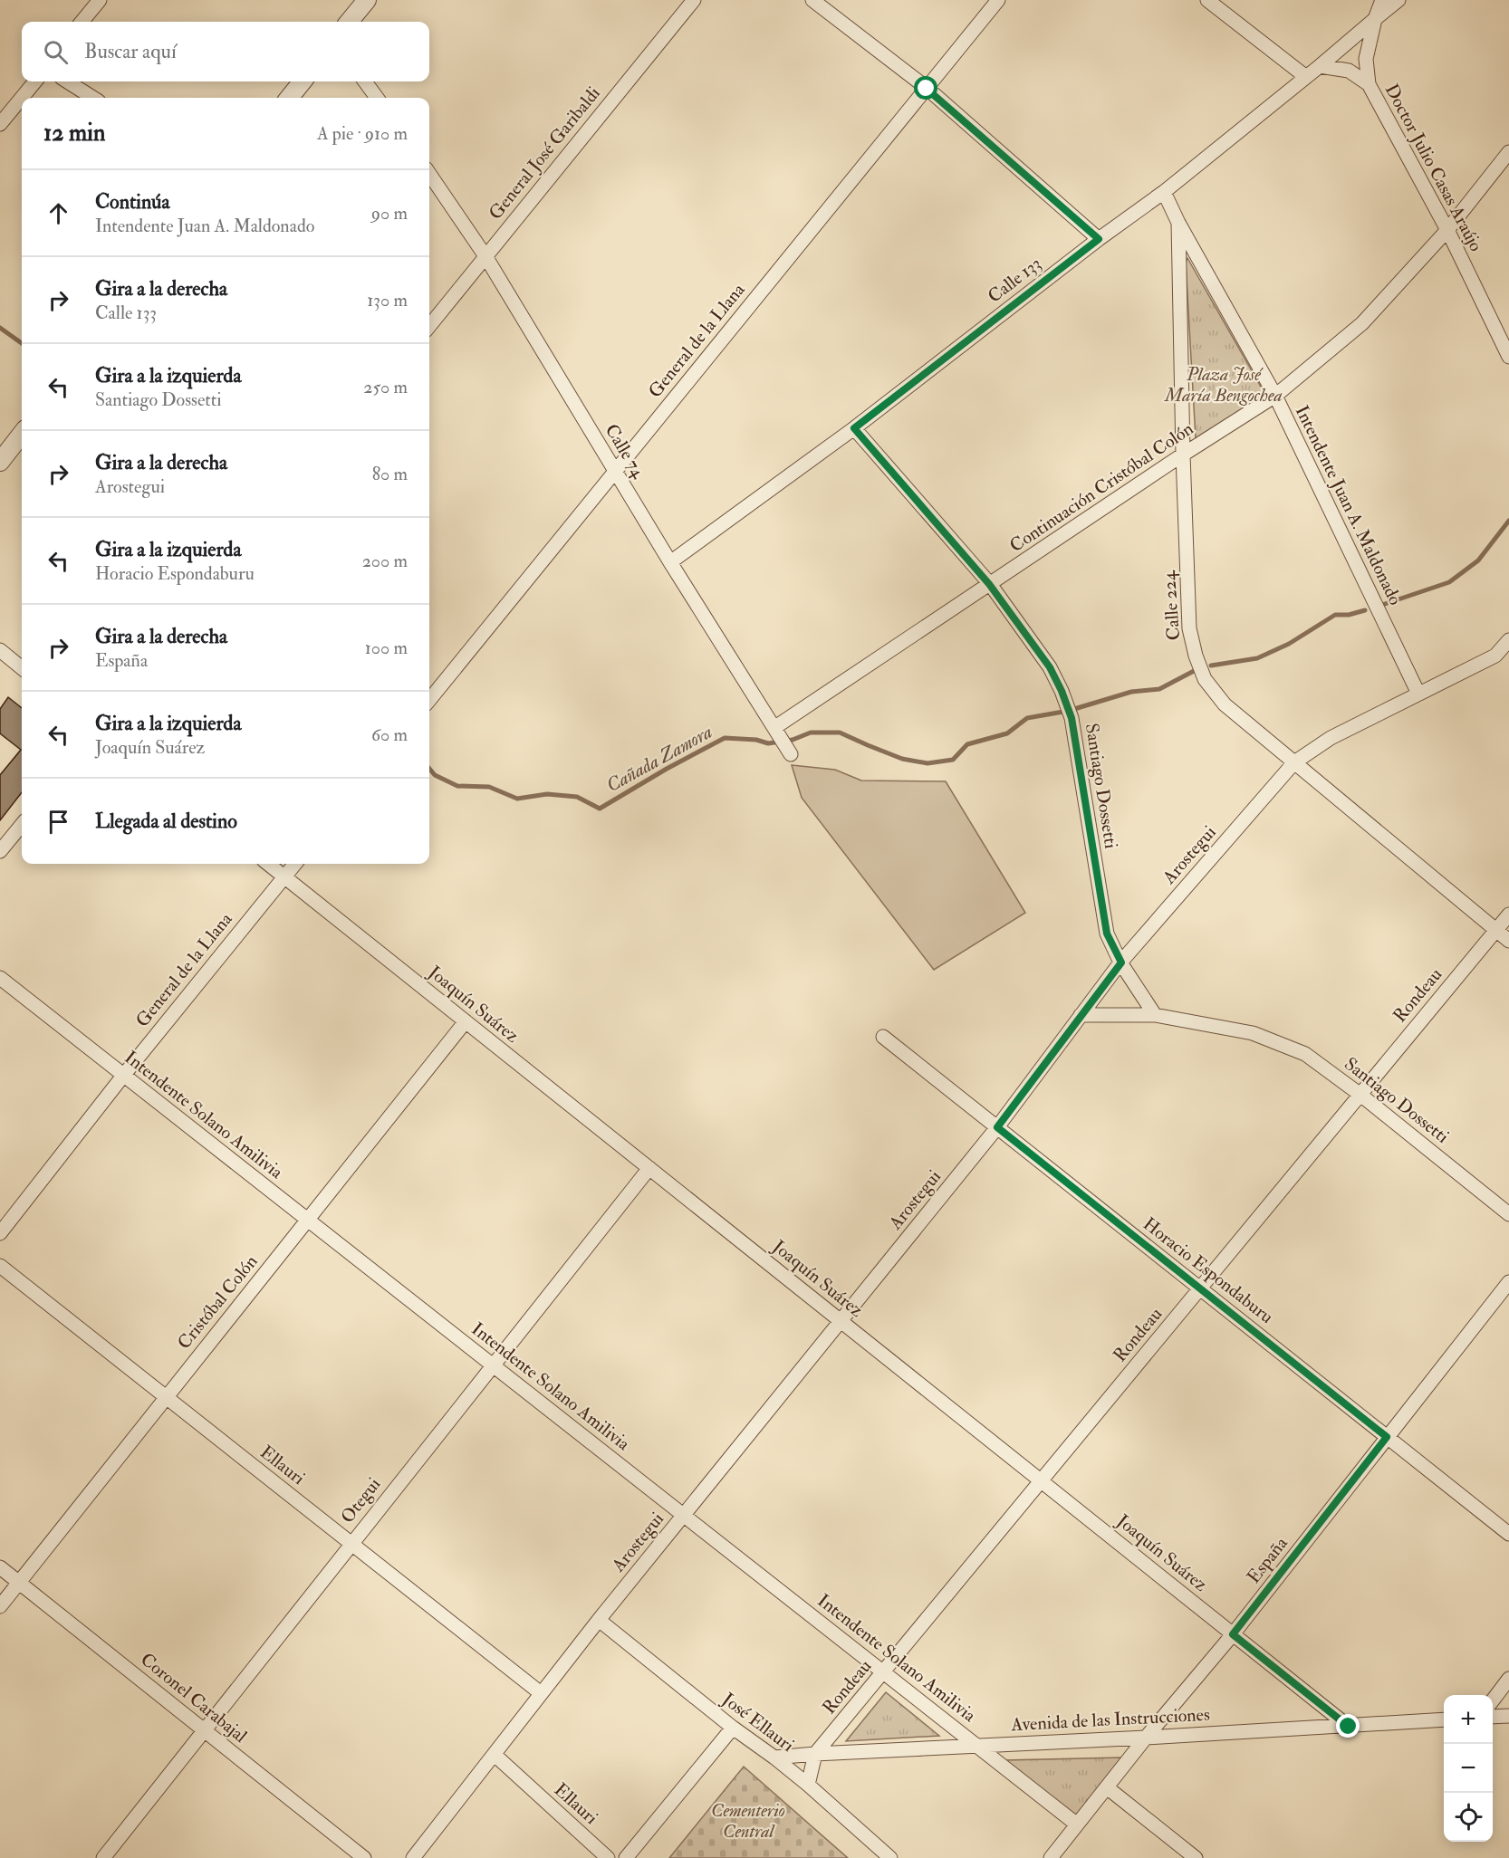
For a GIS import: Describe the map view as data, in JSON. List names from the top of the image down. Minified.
{"streets":{"street":["General José Garibaldi","Doctor Julio Casas Araújo","Calle 133","General de la Llana","Calle 74","Continuación Cristóbal Colón","Intendente Juan A. Maldonado","Calle 224","Santiago Dossetti","Arostegui","Rondeau","Joaquín Suárez","Intendente Solano Amilivia","Horacio Espondaburu","Cristóbal Colón","Ellauri","Otegui","España","Coronel Carabajal","Avenida de las Instrucciones","José Ellauri"]},"crossings":[["General José Garibaldi","Calle 74"],["Doctor Julio Casas Araújo","Calle 133"],["Doctor Julio Casas Araújo","Continuación Cristóbal Colón"],["Calle 133","Calle 74"],["Calle 133","Intendente Juan A. Maldonado"],["Calle 133","Santiago Dossetti"],["General de la Llana","Calle 74"],["General de la Llana","Joaquín Suárez"],["General de la Llana","Intendente Solano Amilivia"],["Calle 74","Continuación Cristóbal Colón"],["Continuación Cristóbal Colón","Intendente Juan A. Maldonado"],["Continuación Cristóbal Colón","Calle 224"],["Continuación Cristóbal Colón","Santiago Dossetti"],["Intendente Juan A. Maldonado","Calle 224"],["Intendente Juan A. Maldonado","Arostegui"],["Calle 224","Arostegui"],["Calle 224","Rondeau"],["Santiago Dossetti","Arostegui"],["Santiago Dossetti","Rondeau"],["Arostegui","Joaquín Suárez"],["Arostegui","Intendente Solano Amilivia"],["Arostegui","Horacio Espondaburu"],["Arostegui","Ellauri"],["Arostegui","José Ellauri"],["Rondeau","Joaquín Suárez"],["Rondeau","Intendente Solano Amilivia"],["Rondeau","Horacio Espondaburu"],["Rondeau","Avenida de las Instrucciones"],["Rondeau","José Ellauri"],["Joaquín Suárez","Cristóbal Colón"],["Joaquín Suárez","Otegui"],["Joaquín Suárez","España"],["Joaquín Suárez","Avenida de las Instrucciones"],["Intendente Solano Amilivia","Cristóbal Colón"],["Intendente Solano Amilivia","Otegui"],["Intendente Solano Amilivia","España"],["Intendente Solano Amilivia","Avenida de las Instrucciones"],["Horacio Espondaburu","España"],["Cristóbal Colón","Ellauri"],["Cristóbal Colón","Coronel Carabajal"],["Ellauri","Otegui"],["Otegui","Coronel Carabajal"],["España","Avenida de las Instrucciones"],["Avenida de las Instrucciones","José Ellauri"]],"water":["Cañada Zamora"],"parks":["Plaza José María Bengochea","Cementerio Central"],"page":{"search":"Buscar aquí","heading":["12 min","A pie · 910 m"],"list":[["Continúa","Intendente Juan A. Maldonado","90 m"],["Gira a la derecha","Calle 133","130 m"],["Gira a la izquierda","Santiago Dossetti","250 m"],["Gira a la derecha","Arostegui","80 m"],["Gira a la izquierda","Horacio Espondaburu","200 m"],["Gira a la derecha","España","100 m"],["Gira a la izquierda","Joaquín Suárez","60 m"],"Llegada al destino"],"map_buttons":["+","−"]}}
